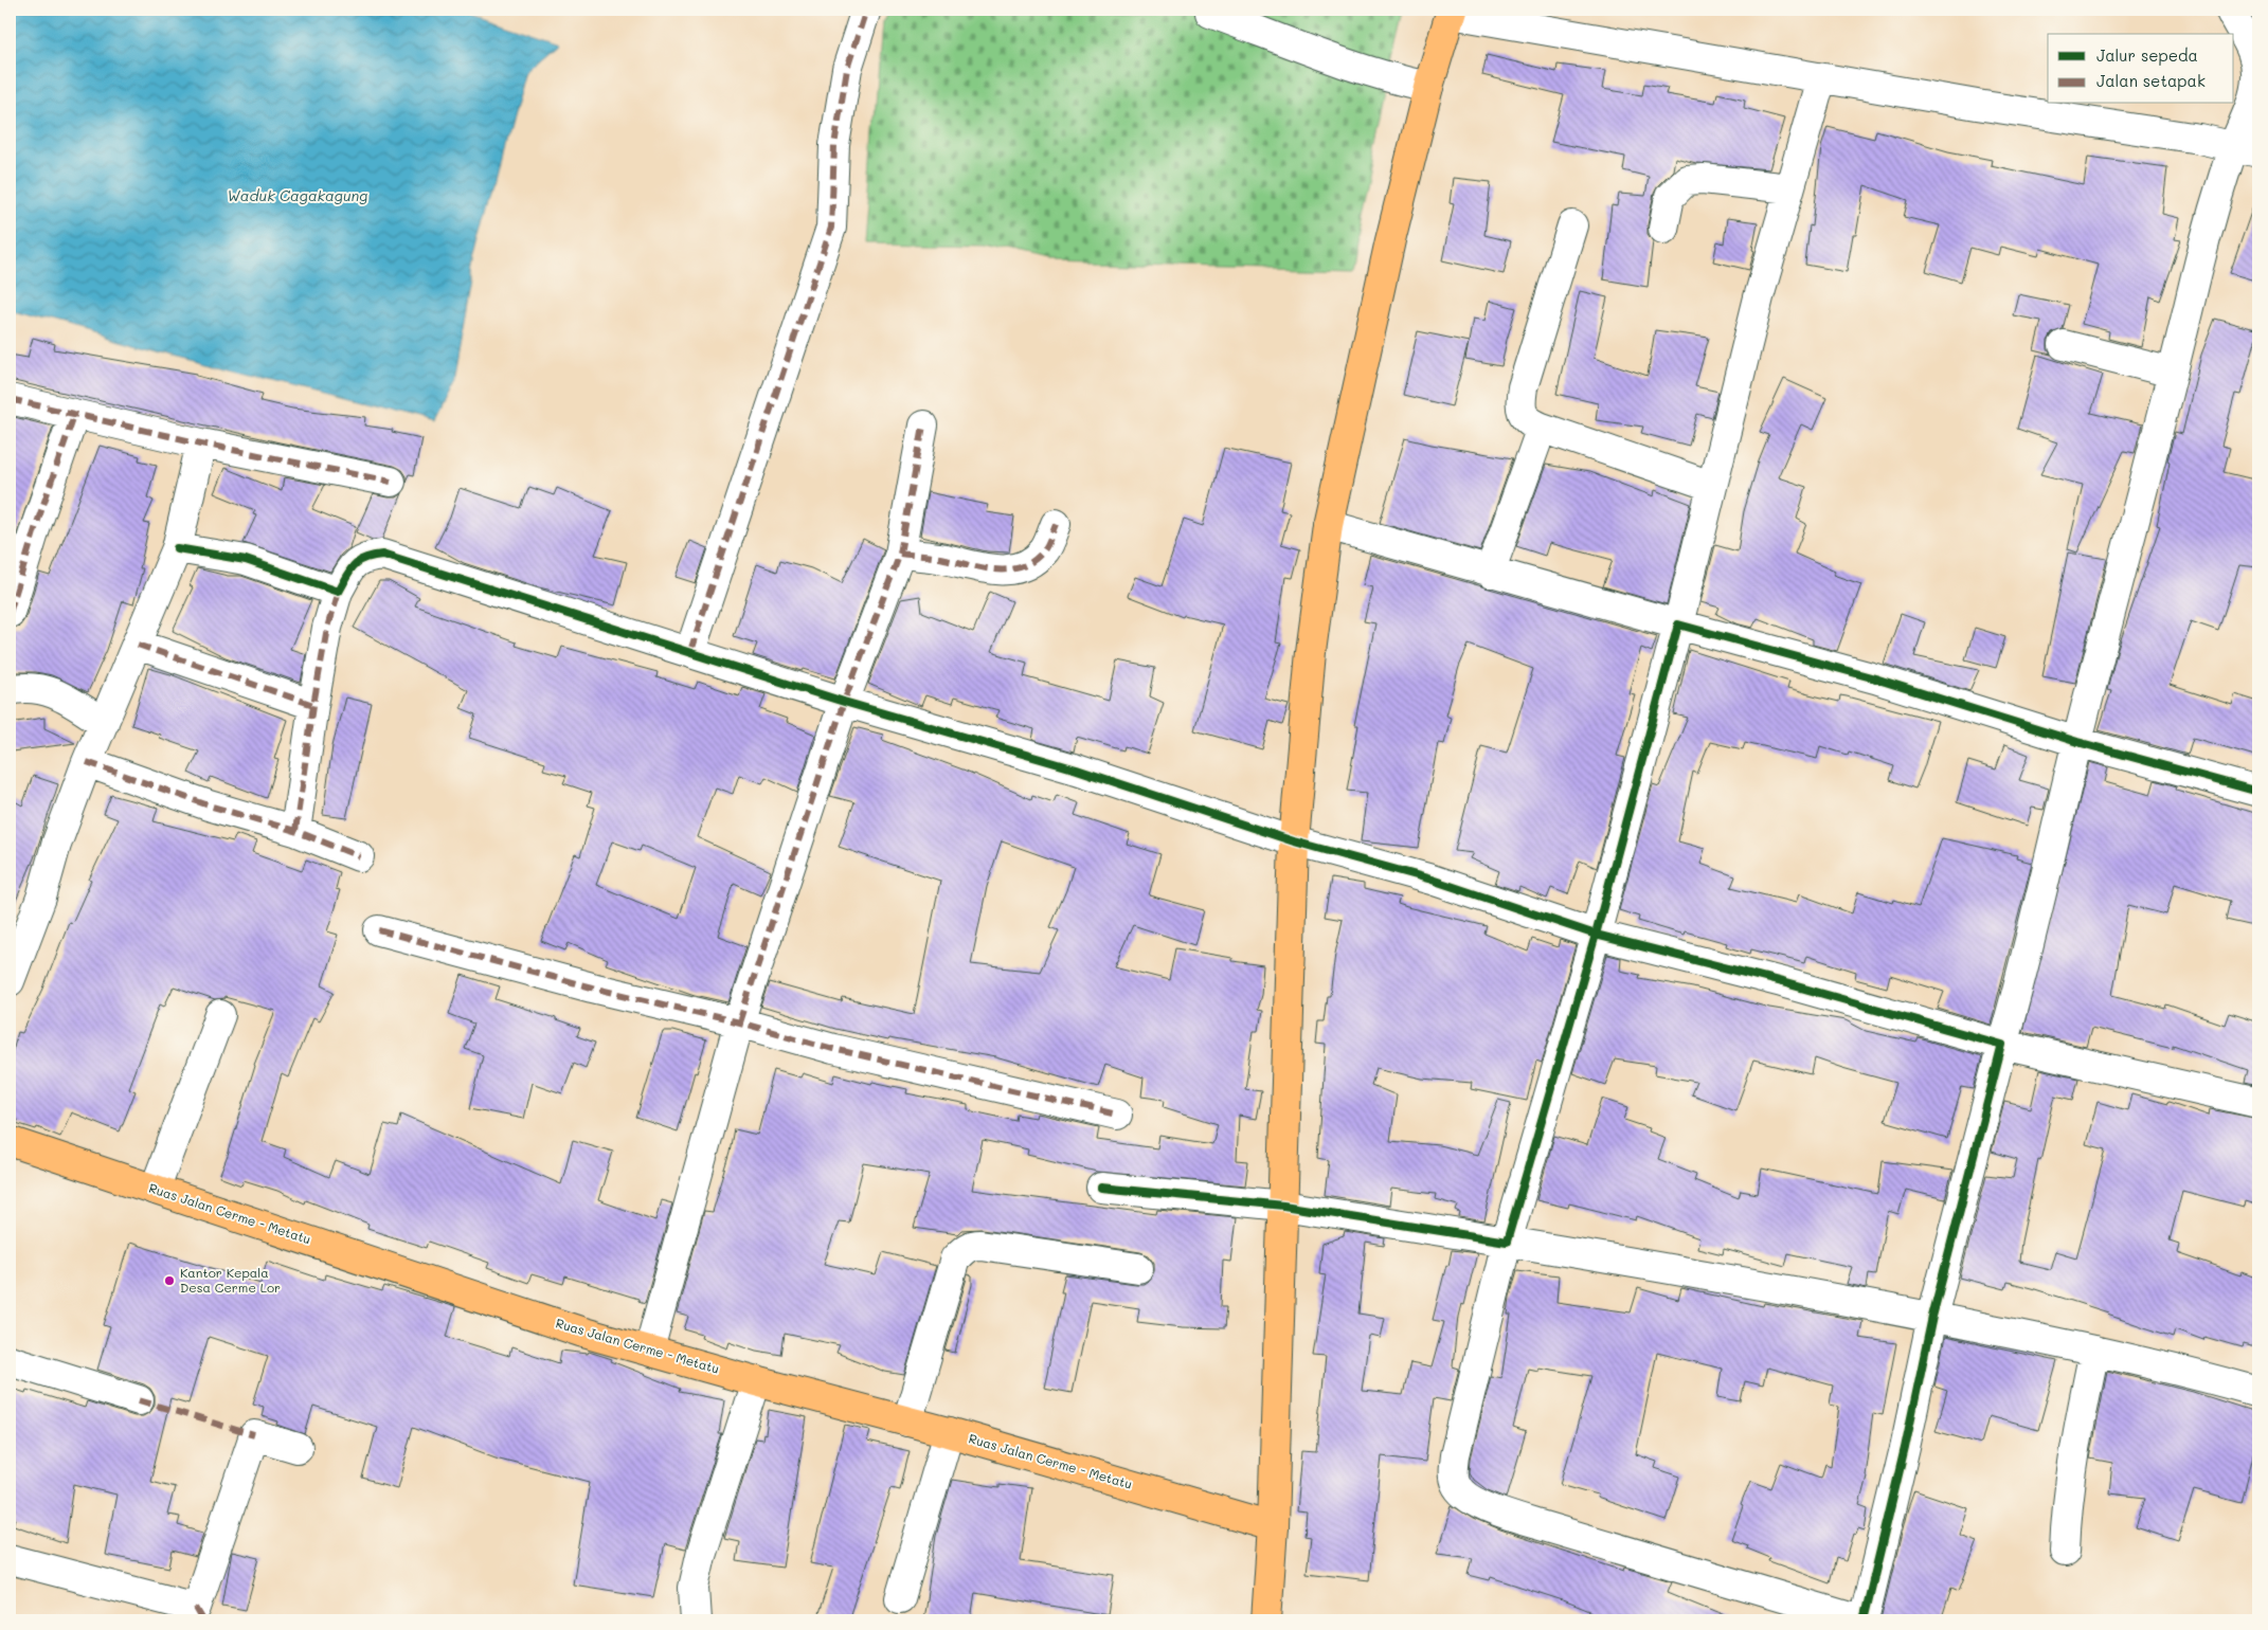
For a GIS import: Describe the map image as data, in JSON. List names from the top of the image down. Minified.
{"streets":{"main road":["Ruas Jalan Cerme - Metatu"]},"water":["Waduk Cagakagung"],"places":["Kantor Kepala Desa Cerme Lor"],"legend":["Jalur sepeda","Jalan setapak"]}
